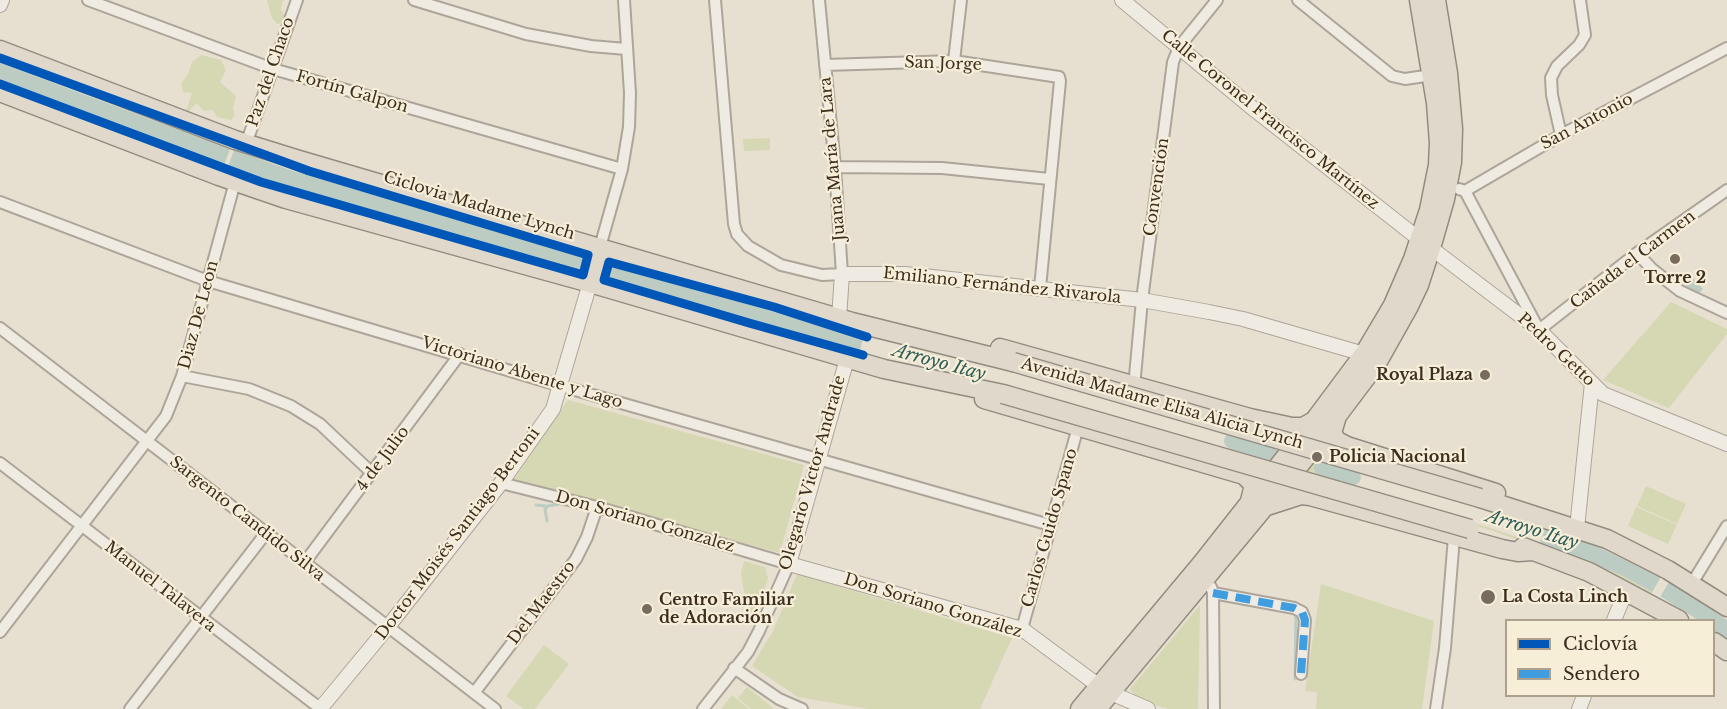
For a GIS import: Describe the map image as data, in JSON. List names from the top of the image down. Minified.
{"streets":{"highway":["Avenida Madame Elisa Alicia Lynch"],"street":["San Jorge","Paz del Chaco","Fortín Galpon","Calle Coronel Francisco Martínez","San Antonio","Juana María de Lara","Convención","Cañada el Carmen","Emiliano Fernández Rivarola","Diaz De Leon","Pedro Getto","Victoriano Abente y Lago","4 de Julio","Olegario Victor Andrade","Sargento Candido Silva","Don Soriano Gonzalez","Carlos Guido Spano","Doctor Moisés Santiago Bertoni","Manuel Talavera","Del Maestro","Don Soriano González"],"cycle path":["Ciclovia Madame Lynch"]},"crossings":[["San Jorge","Juana María de Lara"],["Paz del Chaco","Fortín Galpon"],["Paz del Chaco","Avenida Madame Elisa Alicia Lynch"],["Calle Coronel Francisco Martínez","Convención"],["Calle Coronel Francisco Martínez","Pedro Getto"],["Juana María de Lara","Emiliano Fernández Rivarola"],["Juana María de Lara","Avenida Madame Elisa Alicia Lynch"],["Convención","Emiliano Fernández Rivarola"],["Cañada el Carmen","Pedro Getto"],["Diaz De Leon","Victoriano Abente y Lago"],["Diaz De Leon","Avenida Madame Elisa Alicia Lynch"],["Diaz De Leon","Sargento Candido Silva"],["Diaz De Leon","Manuel Talavera"],["Victoriano Abente y Lago","4 de Julio"],["Victoriano Abente y Lago","Olegario Victor Andrade"],["Victoriano Abente y Lago","Carlos Guido Spano"],["Victoriano Abente y Lago","Doctor Moisés Santiago Bertoni"],["Avenida Madame Elisa Alicia Lynch","Olegario Victor Andrade"],["Avenida Madame Elisa Alicia Lynch","Doctor Moisés Santiago Bertoni"],["4 de Julio","Sargento Candido Silva"],["Olegario Victor Andrade","Don Soriano Gonzalez"],["Olegario Victor Andrade","Don Soriano González"],["Sargento Candido Silva","Doctor Moisés Santiago Bertoni"],["Sargento Candido Silva","Del Maestro"],["Don Soriano Gonzalez","Doctor Moisés Santiago Bertoni"],["Don Soriano Gonzalez","Del Maestro"],["Don Soriano Gonzalez","Don Soriano González"],["Carlos Guido Spano","Don Soriano González"],["Doctor Moisés Santiago Bertoni","Manuel Talavera"]],"water":["Arroyo Itay"],"places":["Torre 2","Royal Plaza","Policia Nacional","La Costa Linch","Centro Familiar de Adoración"],"legend":["Ciclovía","Sendero"]}
